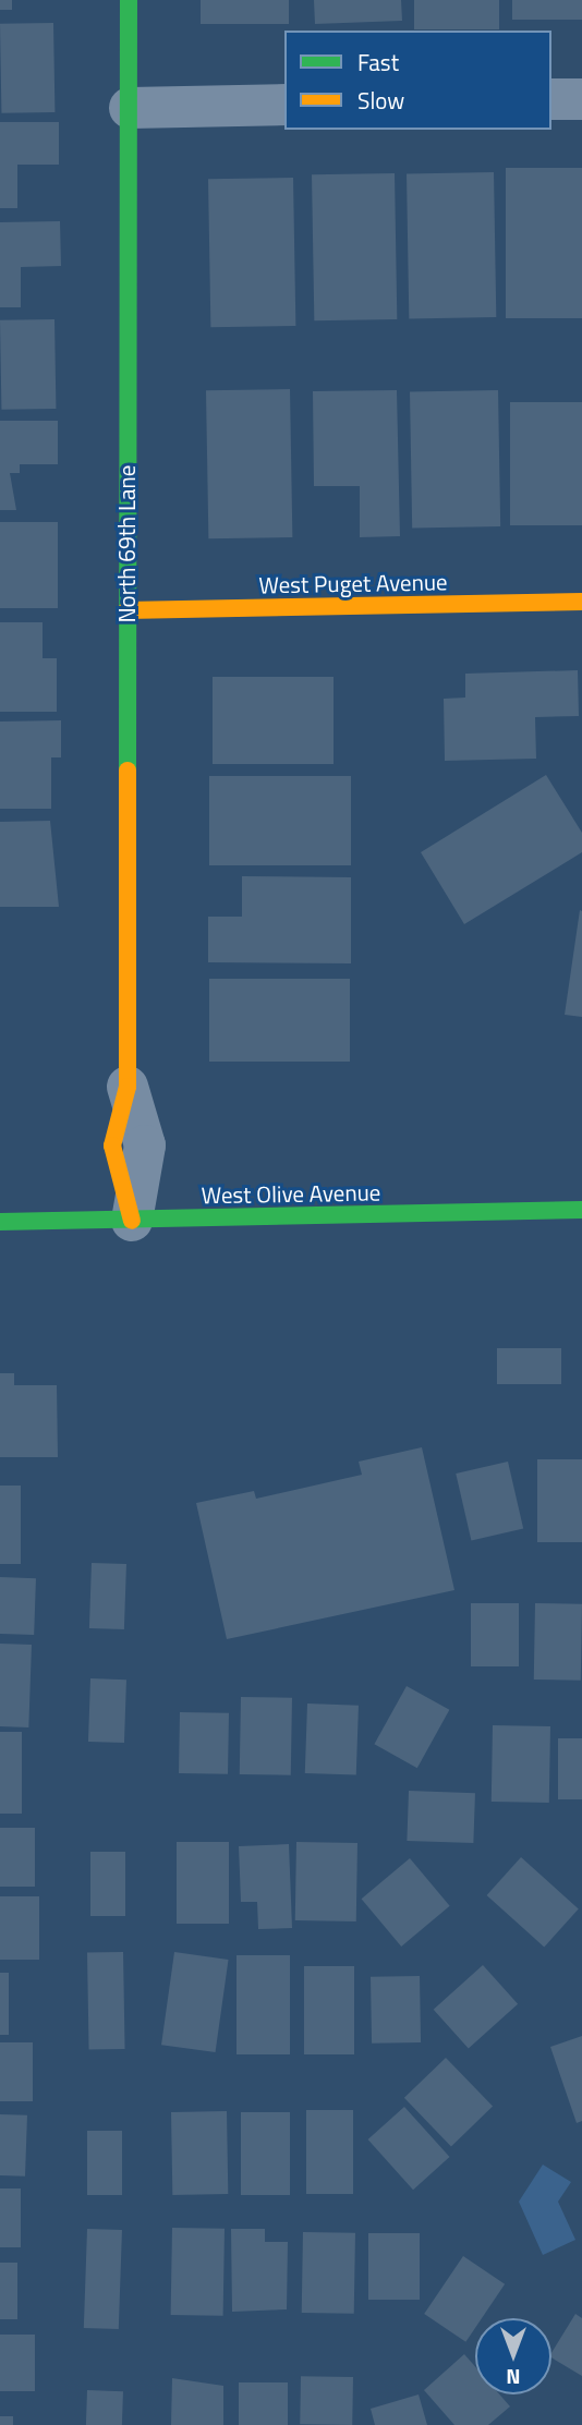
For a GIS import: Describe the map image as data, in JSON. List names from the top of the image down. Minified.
{"streets":{"street":["North 69th Lane","West Puget Avenue","West Olive Avenue"]},"crossings":[["North 69th Lane","West Puget Avenue"],["North 69th Lane","West Olive Avenue"]],"legend":["Fast","Slow"],"north":"bottom"}
